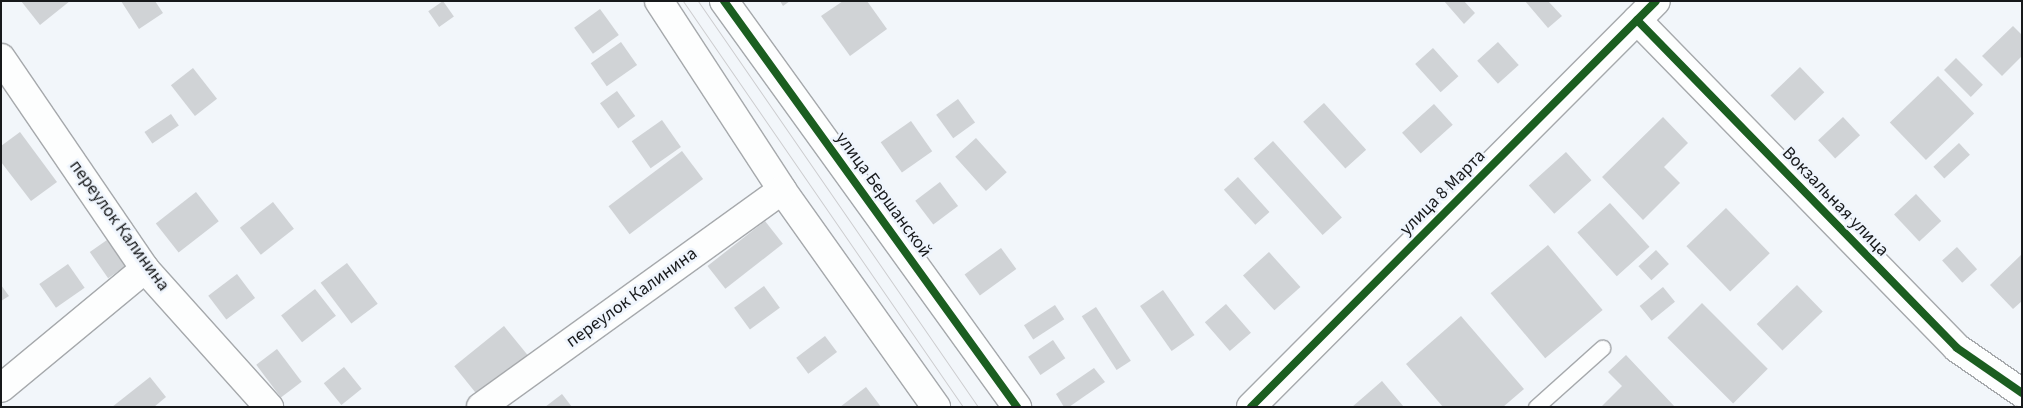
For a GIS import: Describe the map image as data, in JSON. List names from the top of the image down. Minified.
{"streets":{"street":["улица 8 Марта","улица Бершанской","Вокзальная улица","переулок Калинина"]},"crossings":[["улица 8 Марта","Вокзальная улица"]]}
